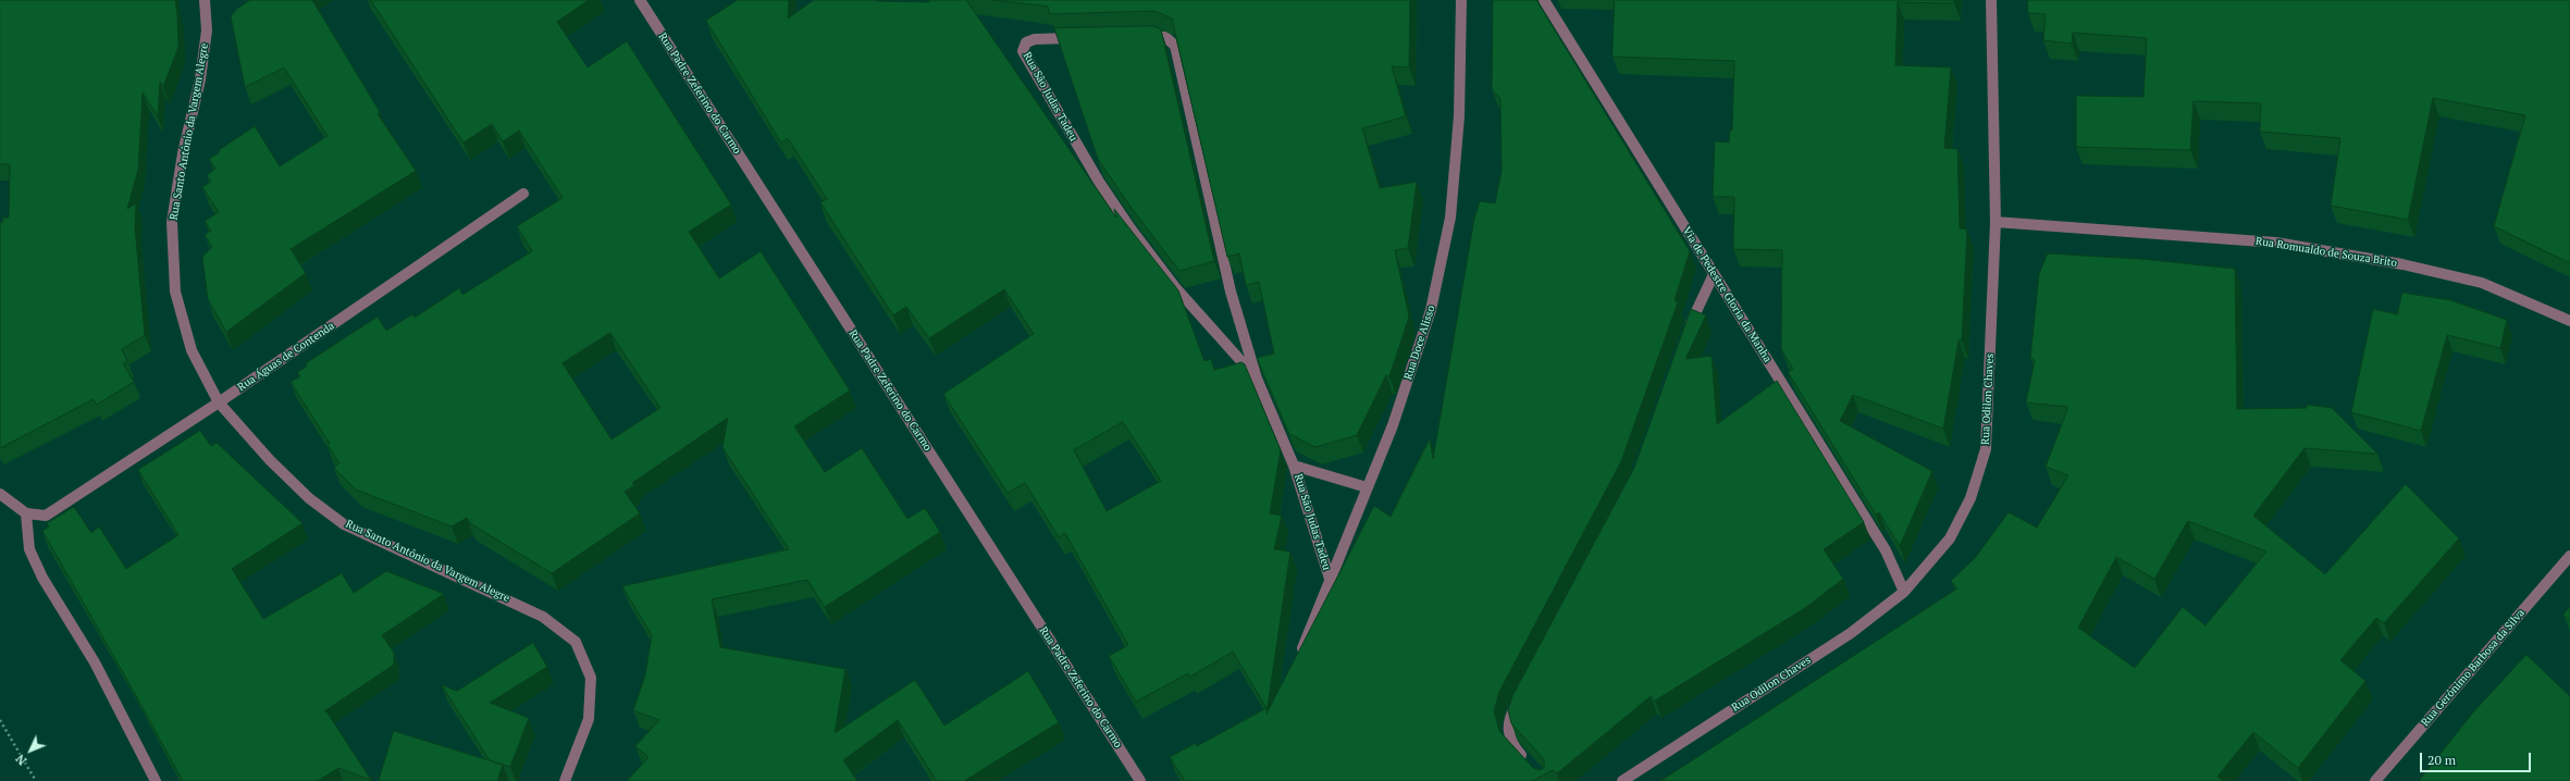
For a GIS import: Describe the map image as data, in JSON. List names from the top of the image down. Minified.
{"streets":{"street":["Rua Padre Zeferino do Carmo","Rua São Judas Tadeu","Rua Santo Antônio da Vargem Alegre","Rua Romualdo de Souza Brito","Via de Pedestre Gloria da Manha","Rua Doce Alisso","Rua Águas de Contenda","Rua Odilon Chaves","Rua Gerônimo Barbosa da Silva"]},"crossings":[["Rua São Judas Tadeu","Rua Doce Alisso"],["Rua Santo Antônio da Vargem Alegre","Rua Águas de Contenda"],["Rua Romualdo de Souza Brito","Rua Odilon Chaves"],["Via de Pedestre Gloria da Manha","Rua Odilon Chaves"]],"scale_bar":"20 m","north":"bottom left"}
